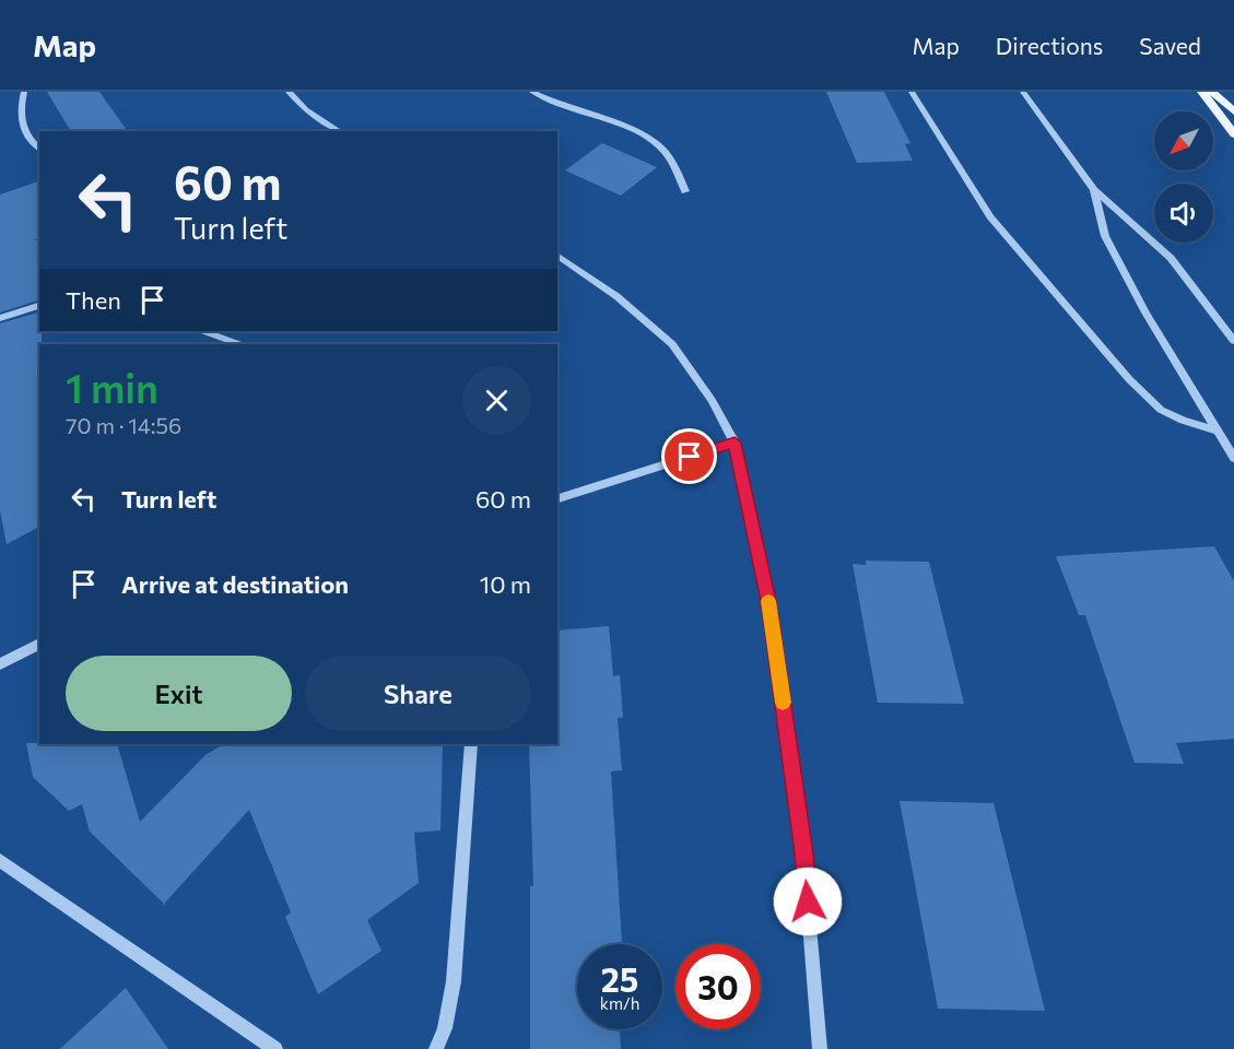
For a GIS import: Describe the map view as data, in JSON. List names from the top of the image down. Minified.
{"north":"bottom left","page":{"header":"Map","nav":["Map","Directions","Saved"],"turn":["60 m","Turn left"],"then":"Then","heading":["1 min","70 m · 14:56"],"list":[{"name":"Turn left","value":"60 m"},{"name":"Arrive at destination","value":"10 m"}],"buttons":["Exit","Share"],"speed":"25 km/h","limit":"30"}}
